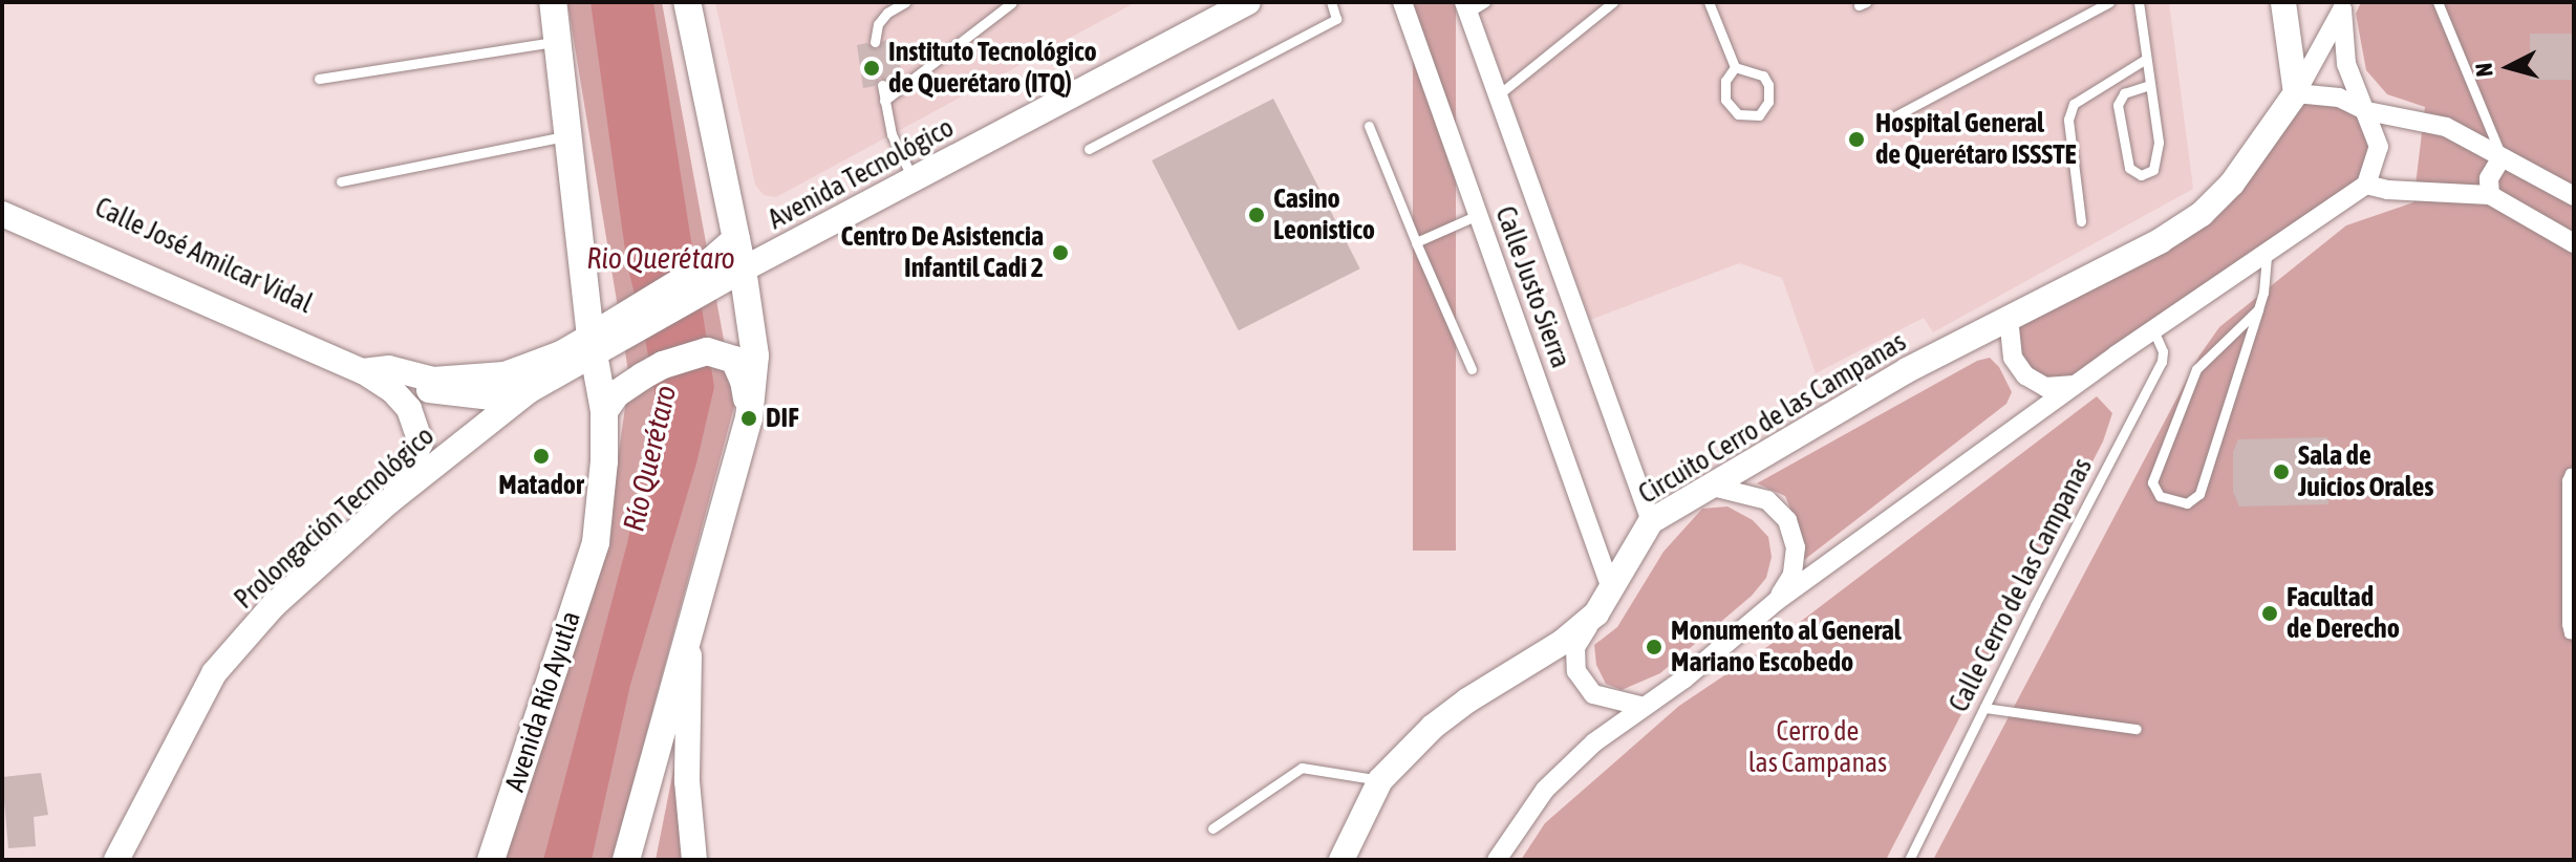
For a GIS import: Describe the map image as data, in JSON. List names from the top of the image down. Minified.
{"streets":{"main road":["Avenida Río Ayutla"],"street":["Avenida Tecnológico","Calle José Amilcar Vidal","Calle Justo Sierra","Circuito Cerro de las Campanas","Prolongación Tecnológico"],"lane":["Calle Cerro de las Campanas"]},"crossings":[["Calle José Amilcar Vidal","Prolongación Tecnológico"],["Calle José Amilcar Vidal","Avenida Río Ayutla"],["Calle Justo Sierra","Circuito Cerro de las Campanas"],["Prolongación Tecnológico","Avenida Río Ayutla"]],"water":["Rio Querétaro","Río Querétaro"],"parks":["Cerro de las Campanas"],"places":["Instituto Tecnológico de Querétaro (ITQ)","Hospital General de Querétaro ISSSTE","Casino Leonistico","Centro De Asistencia Infantil Cadi 2","DIF","Matador","Sala de Juicios Orales","Facultad de Derecho","Monumento al General Mariano Escobedo"],"north":"left"}
